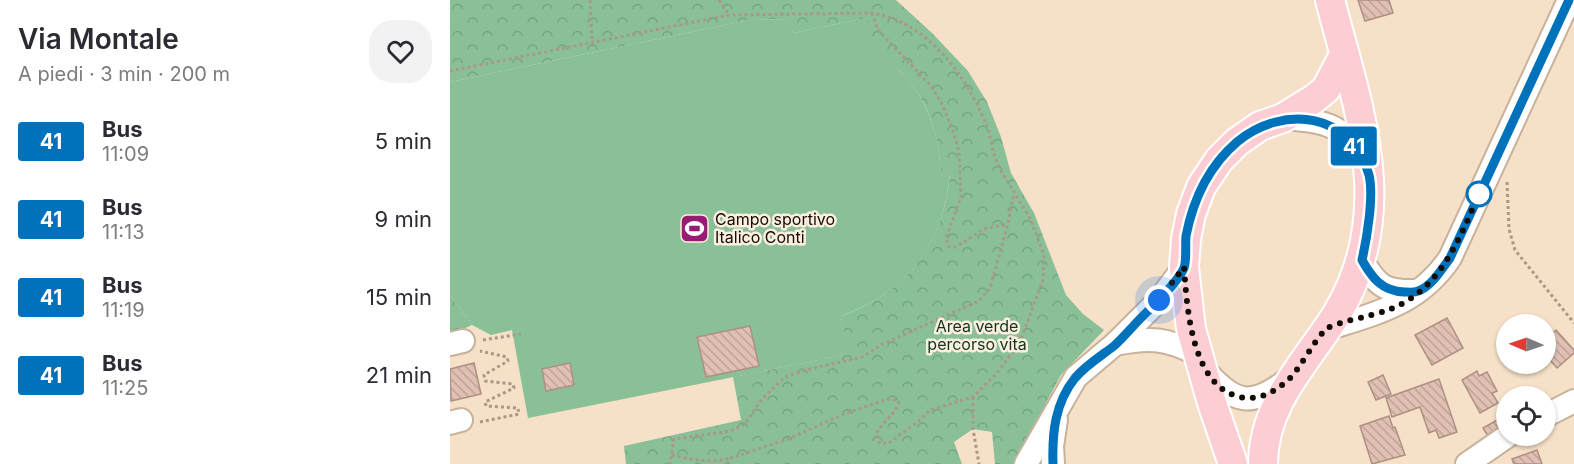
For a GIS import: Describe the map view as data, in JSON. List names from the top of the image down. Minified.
{"parks":["Area verde percorso vita"],"places":{"sports":["Campo sportivo Italico Conti"]},"lines":["bus line 41"],"north":"left","page":{"heading":["Via Montale","A piedi · 3 min · 200 m"],"on_map":"41","list":[{"mark":"41","name":"Bus","note":"11:09","value":"5 min"},{"mark":"41","name":"Bus","note":"11:13","value":"9 min"},{"mark":"41","name":"Bus","note":"11:19","value":"15 min"},{"mark":"41","name":"Bus","note":"11:25","value":"21 min"}]}}
